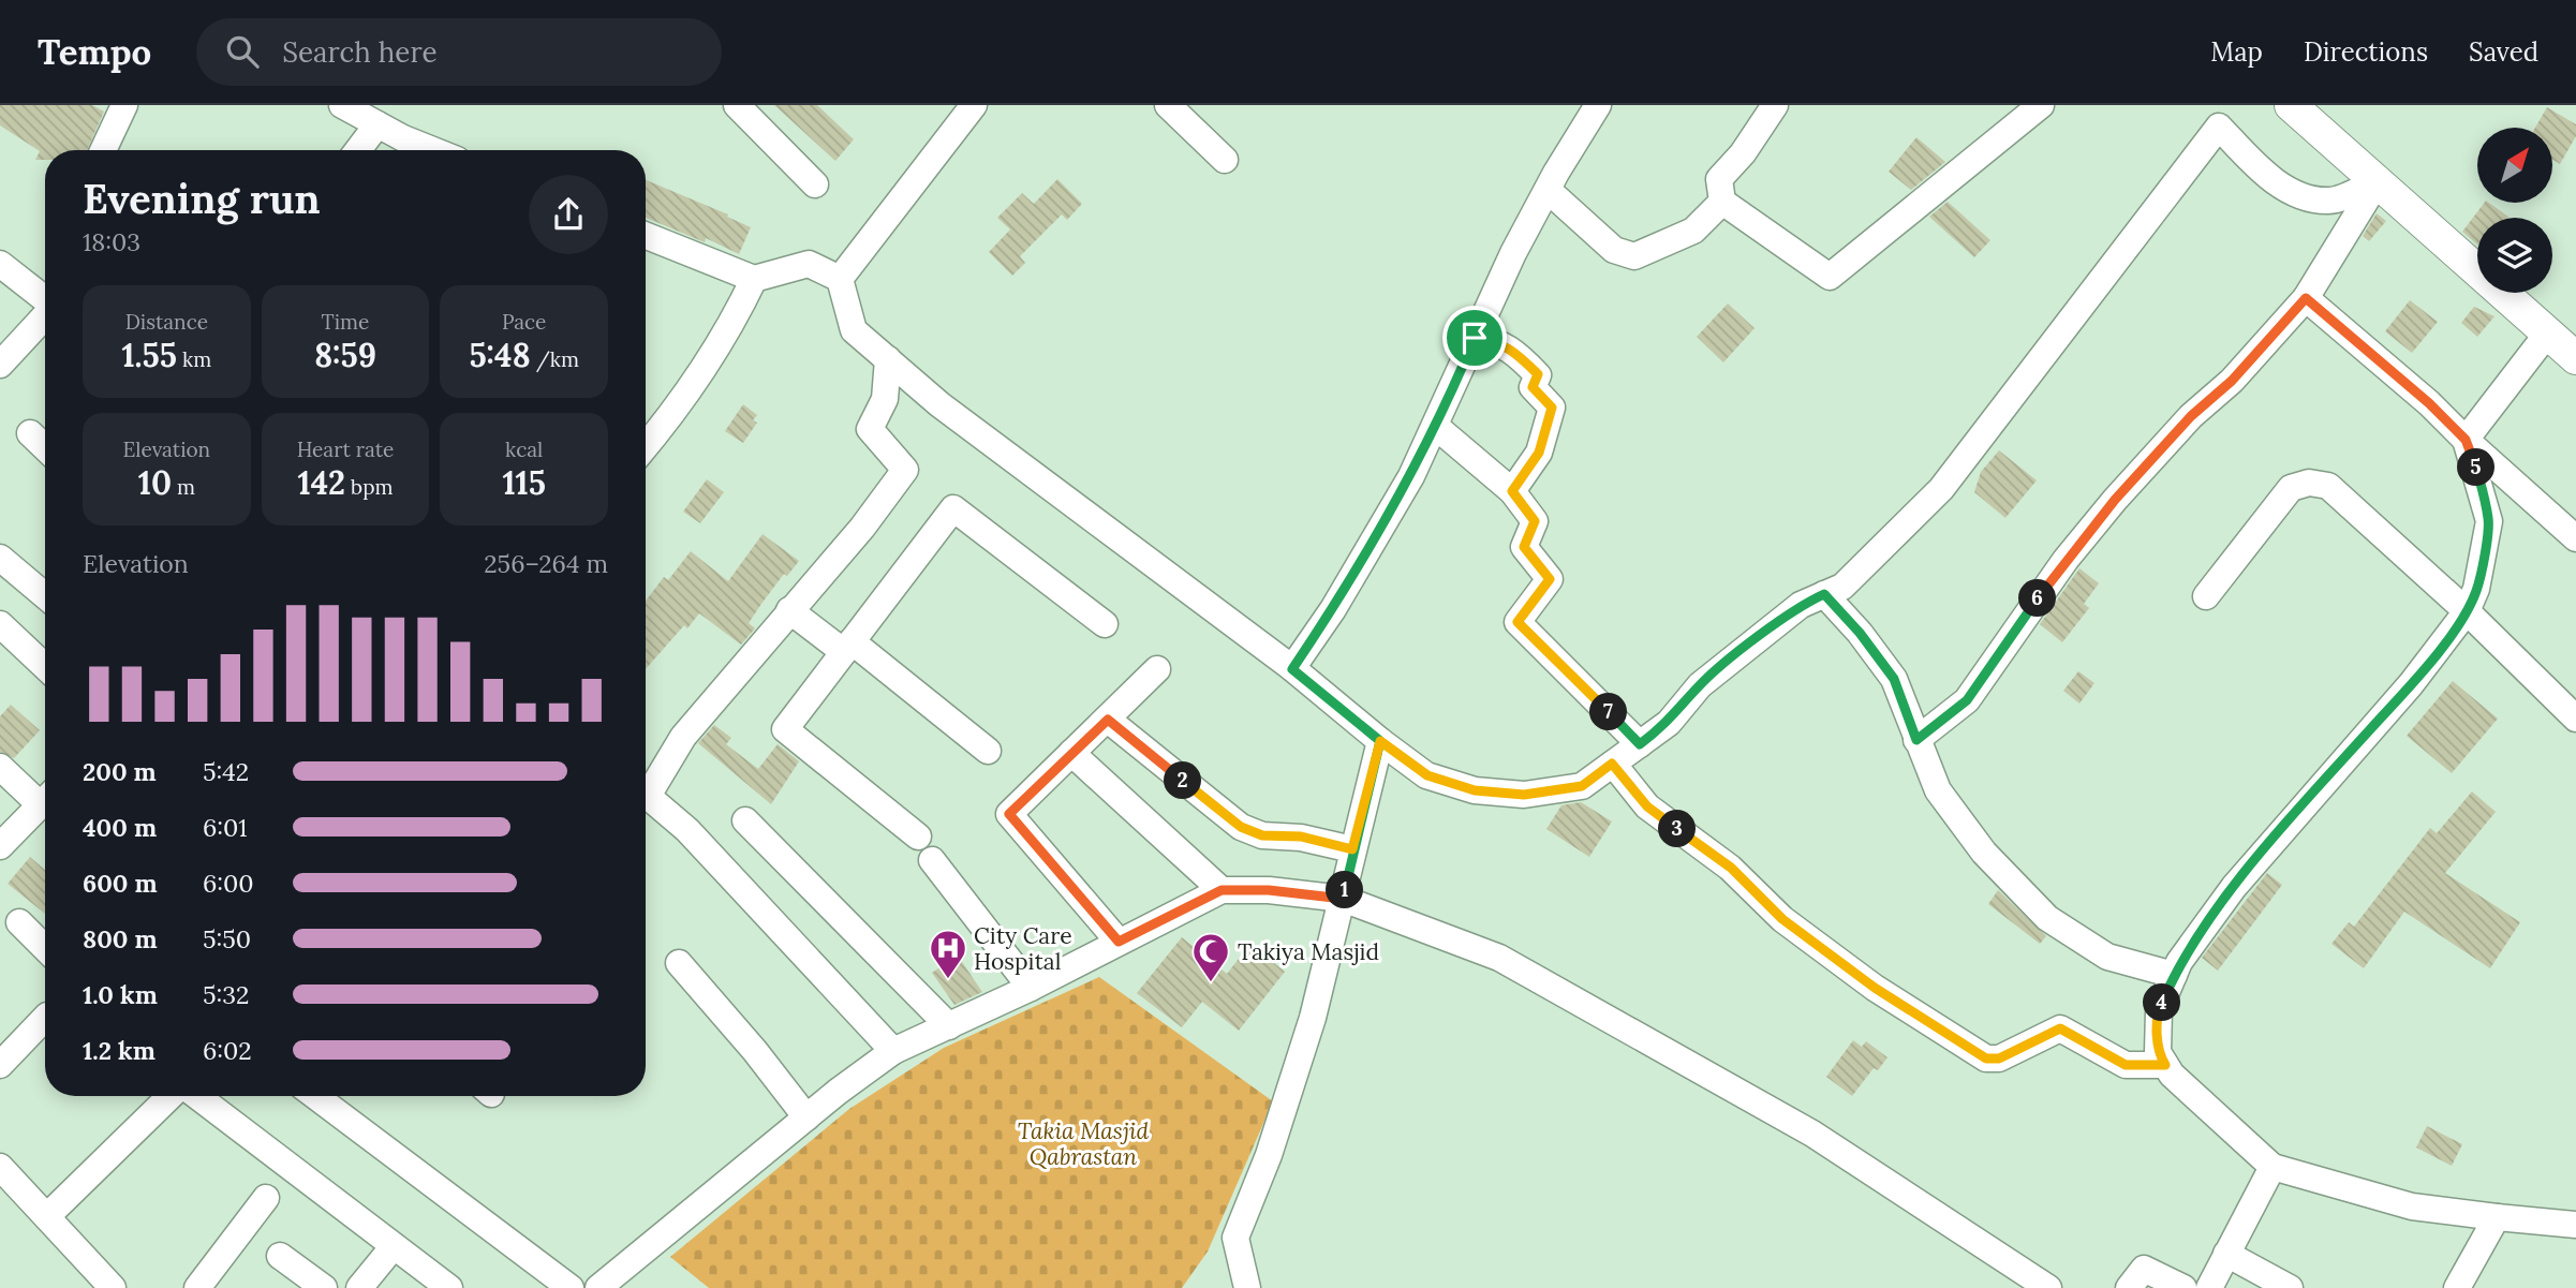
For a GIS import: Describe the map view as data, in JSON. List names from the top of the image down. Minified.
{"parks":["Takia Masjid Qabrastan"],"places":{"hospital":["City Care Hospital"],"mosque":["Takiya Masjid"]},"north":"top right","page":{"header":"Tempo","search":"Search here","nav":["Map","Directions","Saved"],"heading":["Evening run","18:03"],"stats":[["Distance","1.55 km"],["Time","8:59"],["Pace","5:48 /km"],["Elevation","10 m"],["Heart rate","142 bpm"],["kcal","115"]],"pins":["5","6","7","2","3","1","4"],"chart":["Elevation","256–264 m"],"list":[{"name":"200 m","note":"5:42"},{"name":"400 m","note":"6:01"},{"name":"600 m","note":"6:00"},{"name":"800 m","note":"5:50"},{"name":"1.0 km","note":"5:32"},{"name":"1.2 km","note":"6:02"}]}}
